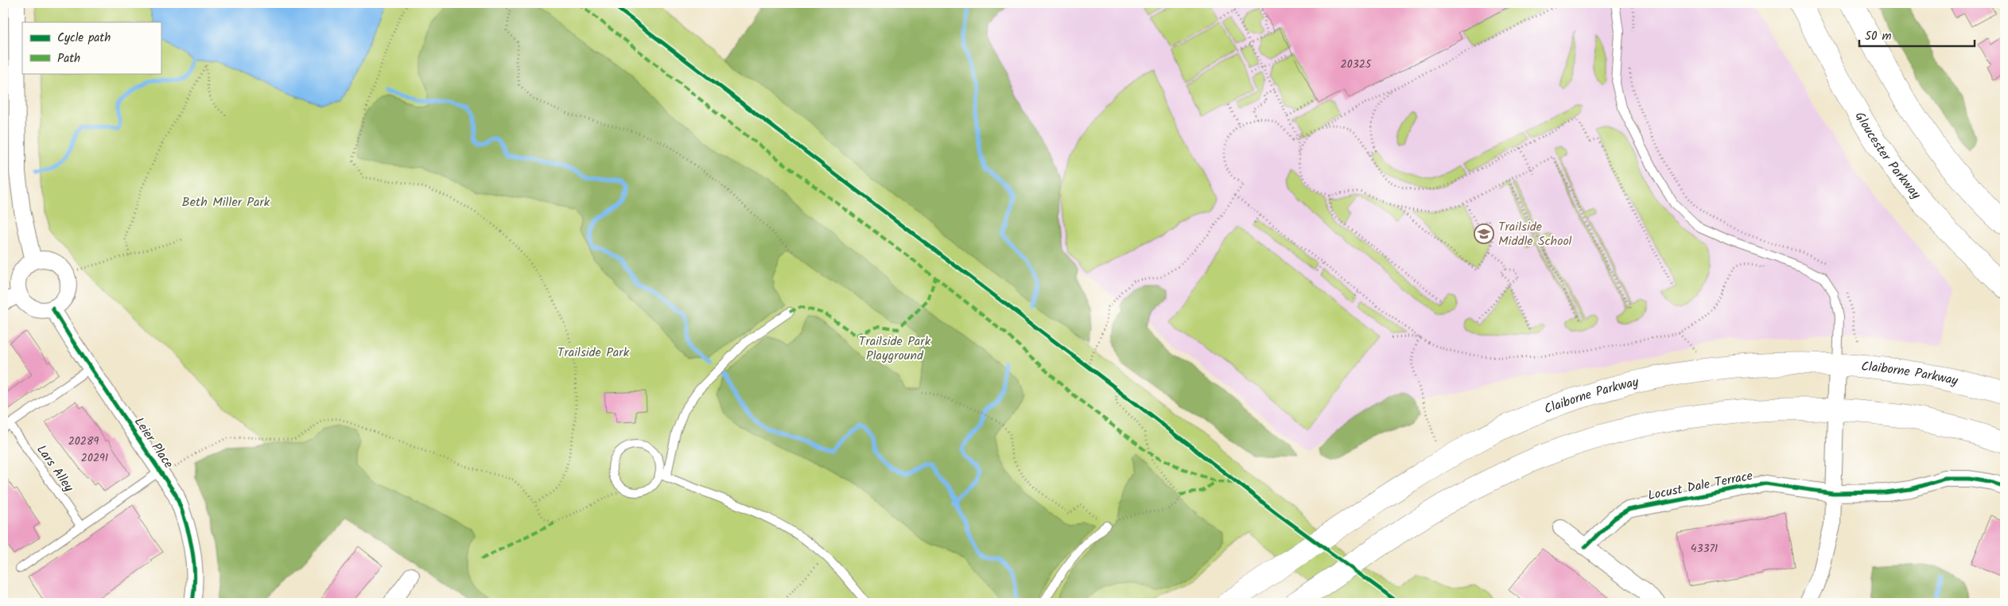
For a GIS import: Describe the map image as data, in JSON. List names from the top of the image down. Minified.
{"streets":{"main road":["Gloucester Parkway","Claiborne Parkway"],"street":["Leier Place","Locust Dale Terrace"],"lane":["Lars Alley"]},"crossings":[["Leier Place","Lars Alley"]],"parks":["Beth Miller Park","Trailside Park Playground","Trailside Park"],"places":{"school or university":["Trailside Middle School"]},"house_numbers":["20325","20289","20291","43371"],"legend":["Cycle path","Path"],"scale_bar":"50 m"}
